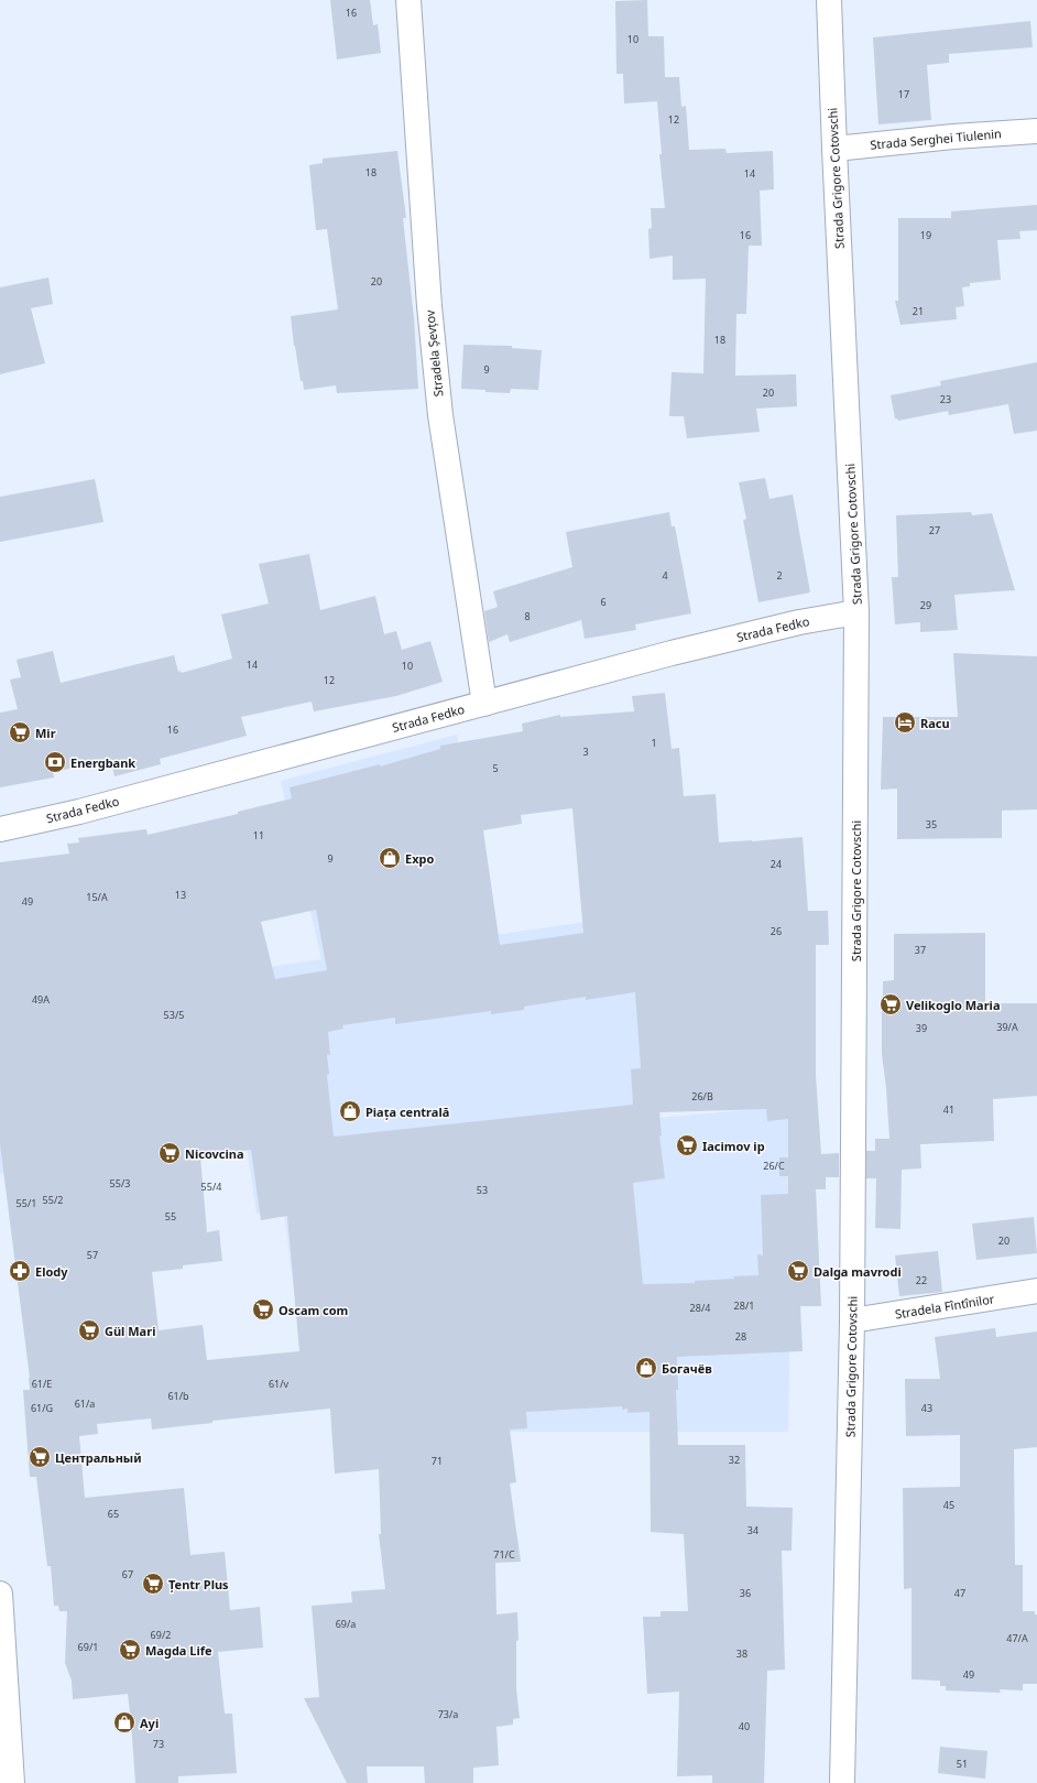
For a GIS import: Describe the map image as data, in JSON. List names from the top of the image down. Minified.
{"streets":{"street":["Strada Serghei Tiulenin","Strada Grigore Cotovschi","Stradela Șevțov","Strada Fedko","Stradela Fîntînilor"]},"crossings":[["Strada Serghei Tiulenin","Strada Grigore Cotovschi"],["Strada Grigore Cotovschi","Strada Fedko"],["Strada Grigore Cotovschi","Stradela Fîntînilor"],["Stradela Șevțov","Strada Fedko"]],"places":{"hotel":["Racu"],"supermarket":["Mir","Velikoglo Maria","Iacimov ip","Nicovcina","Dalga mavrodi","Oscam com","Gül Mari","Центральный","Țentr Plus","Magda Life"],"bank":["Energbank"],"shop":["Expo","Piața centrală","Богачёв","Ayi"],"pharmacy":["Elody"]},"house_numbers":["16","10","17","12","18","14","16","19","20","21","18","9","20","23","27","4","2","6","29","8","14","10","12","16","1","3","5","35","11","9","24","13","15/A","49","26","37","49A","53/5","39/A","39","26/B","41","26/C","55/3","55/4","53","55/2","55/1","55","20","57","22","28/1","28/4","28","61/E","61/v","61/b","61/a","61/G","43","32","71","45","65","34","71/C","67","36","47","69/a","69/2","47/A","69/1","38","49","73/a","40","73","51"]}
